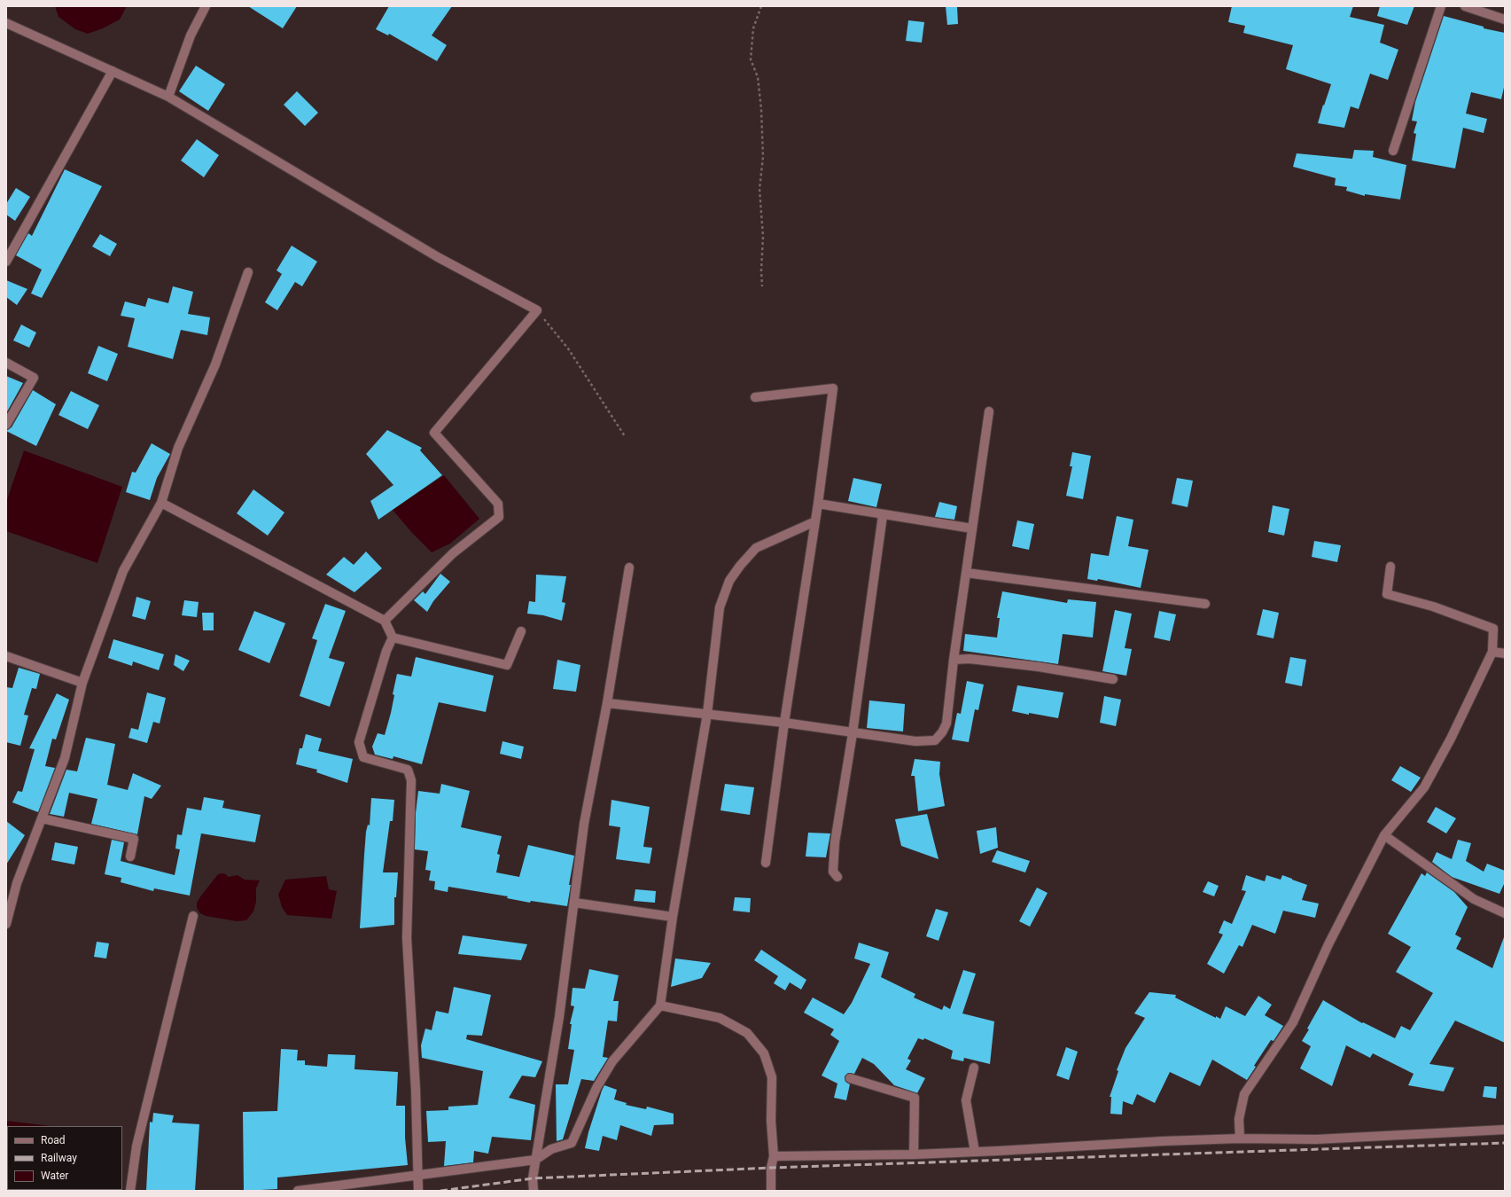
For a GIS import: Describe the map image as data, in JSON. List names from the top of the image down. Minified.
{"legend":["Road","Railway","Water"]}
